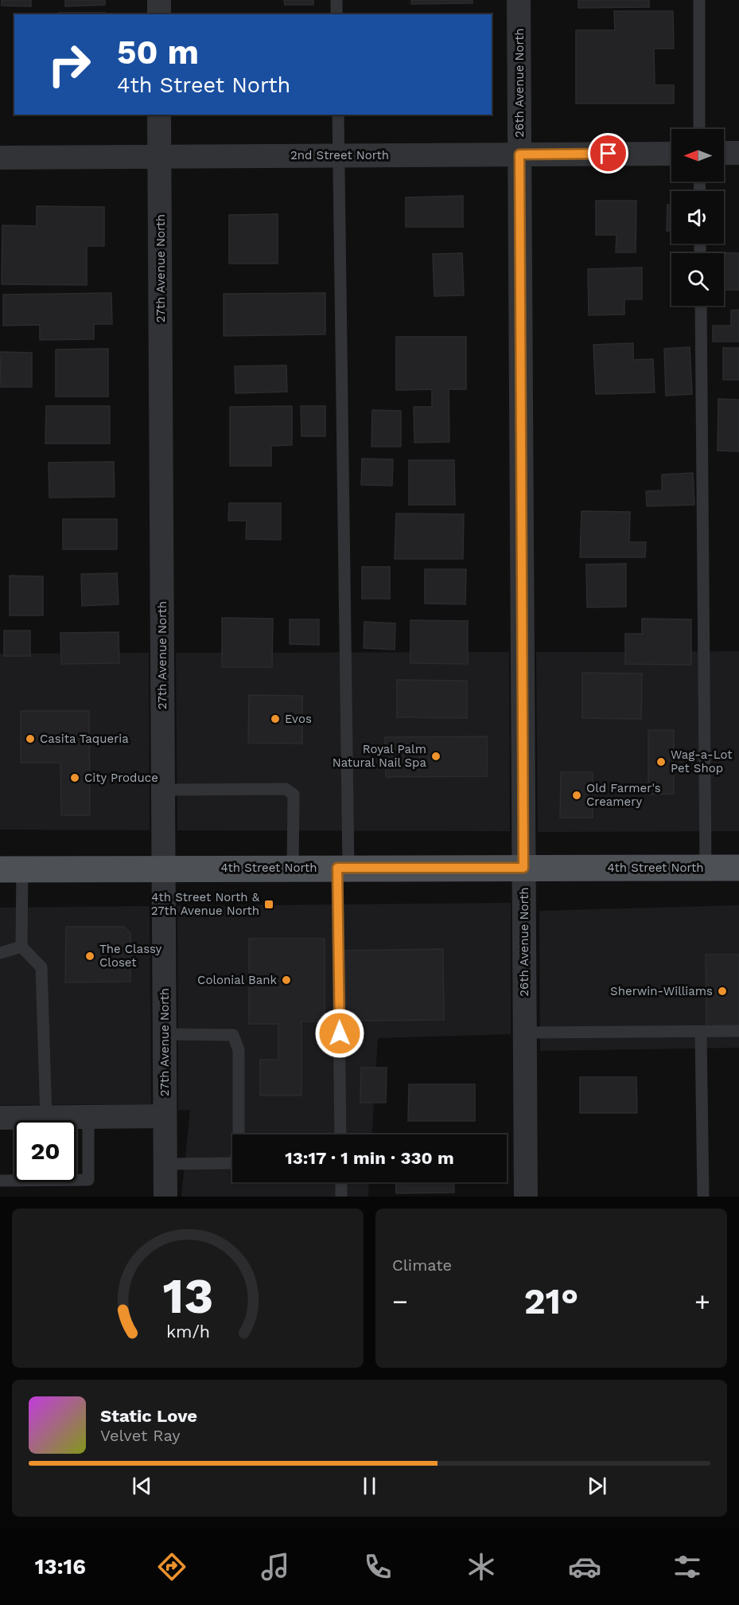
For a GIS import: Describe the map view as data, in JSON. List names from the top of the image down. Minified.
{"streets":{"main road":["4th Street North"],"street":["26th Avenue North","2nd Street North","27th Avenue North"]},"crossings":[["26th Avenue North","2nd Street North"],["26th Avenue North","4th Street North"],["2nd Street North","27th Avenue North"],["27th Avenue North","4th Street North"]],"places":{"other":["Evos","Casita Taqueria","Royal Palm Natural Nail Spa","Wag-a-Lot Pet Shop","City Produce","Old Farmer's Creamery","The Classy Closet","Colonial Bank","Sherwin-Williams"],"transit":["4th Street North & 27th Avenue North"]},"north":"left","page":{"turn":["50 m","4th Street North"],"limit":"20","trip":"13:17 · 1 min · 330 m","tile":"Climate","heat":["−","21°","+"],"song":["Static Love","Velvet Ray"],"tabs":"13:16","gauge":["13","km/h"]}}
